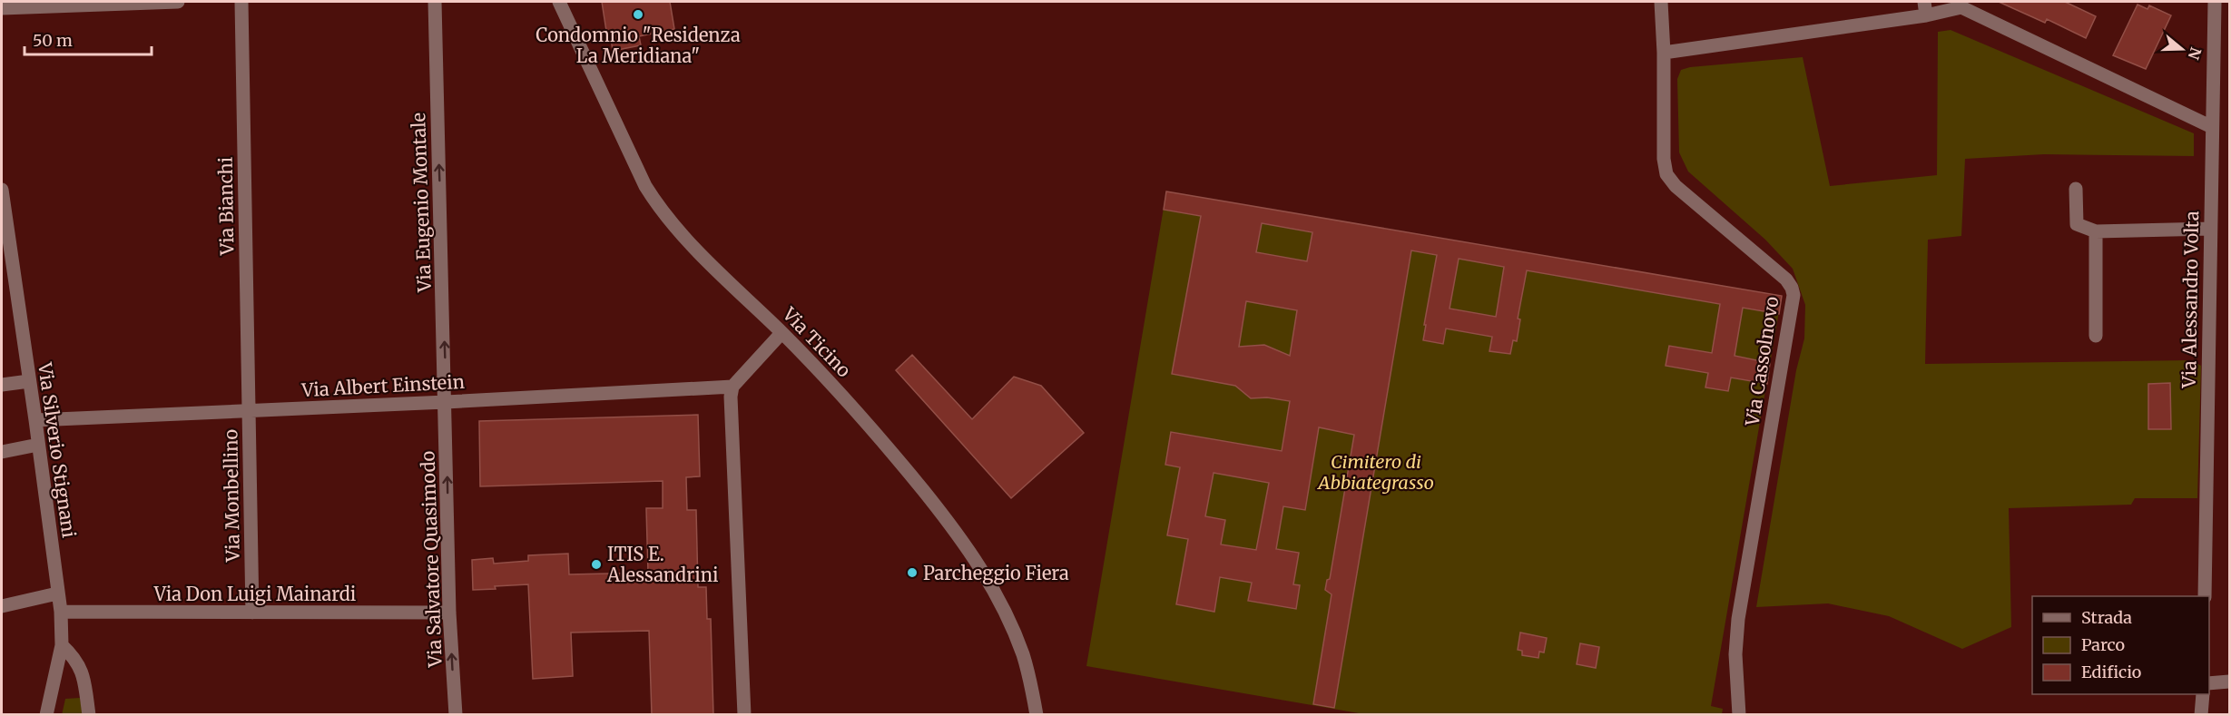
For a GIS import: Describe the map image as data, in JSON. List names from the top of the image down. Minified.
{"streets":{"street":["Via Eugenio Montale","Via Bianchi","Via Alessandro Volta","Via Ticino","Via Cassolnovo","Via Albert Einstein","Via Silverio Stignani","Via Monbellino","Via Salvatore Quasimodo","Via Don Luigi Mainardi"]},"crossings":[["Via Eugenio Montale","Via Albert Einstein"],["Via Eugenio Montale","Via Salvatore Quasimodo"],["Via Bianchi","Via Albert Einstein"],["Via Bianchi","Via Monbellino"],["Via Albert Einstein","Via Silverio Stignani"],["Via Albert Einstein","Via Monbellino"],["Via Albert Einstein","Via Salvatore Quasimodo"],["Via Silverio Stignani","Via Don Luigi Mainardi"],["Via Monbellino","Via Don Luigi Mainardi"],["Via Salvatore Quasimodo","Via Don Luigi Mainardi"]],"one_way":["Via Eugenio Montale","Via Salvatore Quasimodo"],"parks":["Cimitero di Abbiategrasso"],"places":["Condomnio \"Residenza La Meridiana\"","ITIS E. Alessandrini","Parcheggio Fiera"],"legend":["Strada","Parco","Edificio"],"scale_bar":"50 m","north":"right"}
